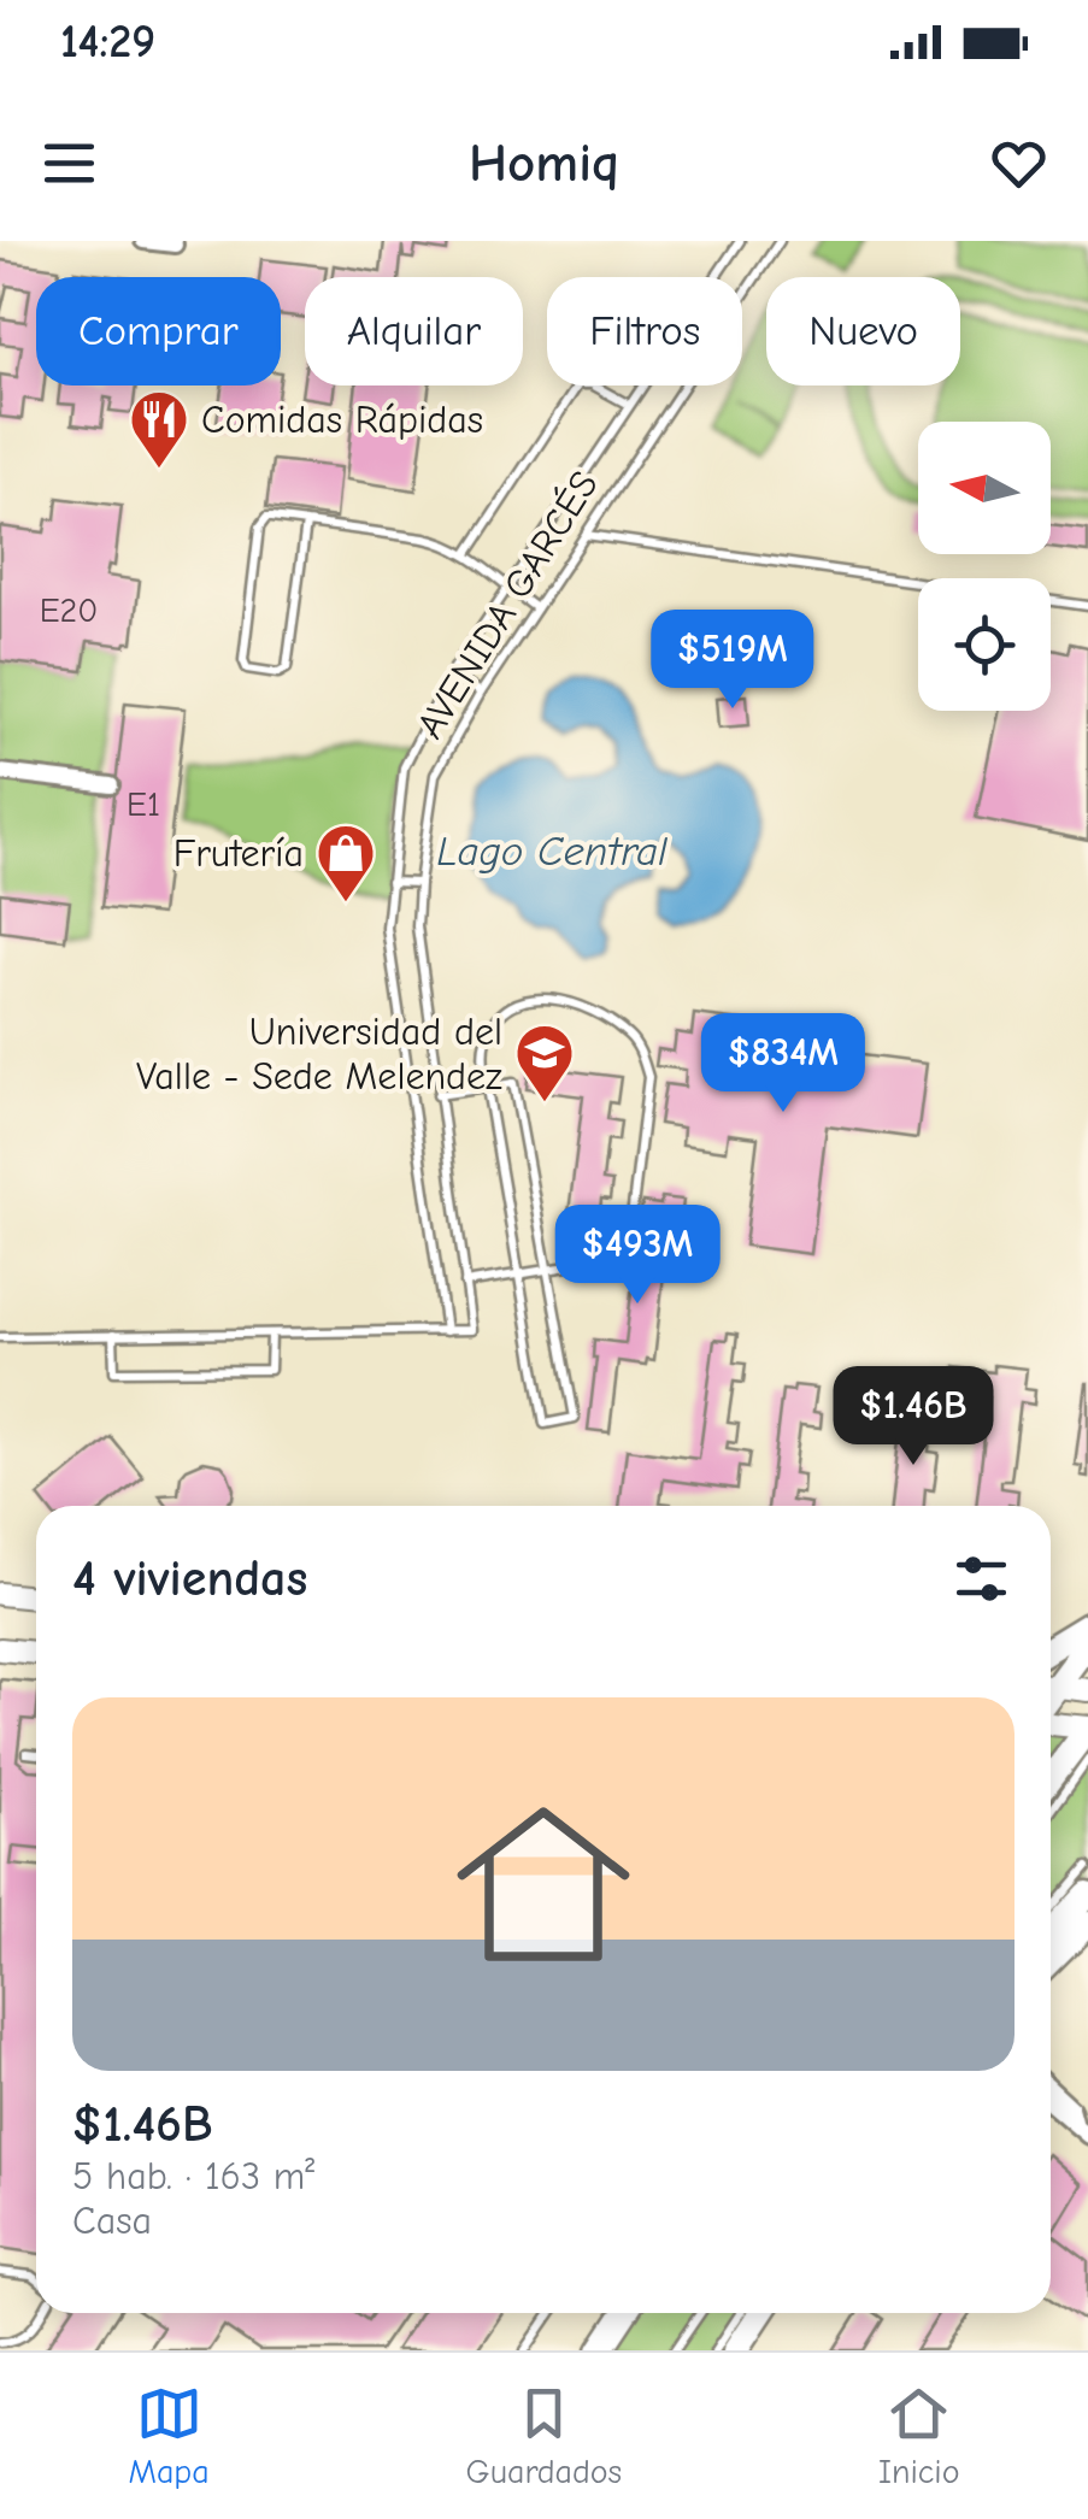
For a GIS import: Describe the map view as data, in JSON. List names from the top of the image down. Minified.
{"streets":{"lane":["AVENIDA GARCÉS"]},"water":["Lago Central"],"places":{"restaurant":["Comidas Rápidas"],"shop":["Frutería"],"school or university":["Universidad del Valle - Sede Melendez"]},"house_numbers":["E20","E1"],"north":"left","page":{"status":"14:29","header":"Homiq","chip":["Comprar","Alquilar","Filtros","Nuevo"],"price":["$519M","$834M","$493M","$1.46B"],"heading":"4 viviendas","list":[{"name":"$1.46B","note":"5 hab. · 163 m² · Casa"}],"tabs":["Mapa","Guardados","Inicio"]}}
